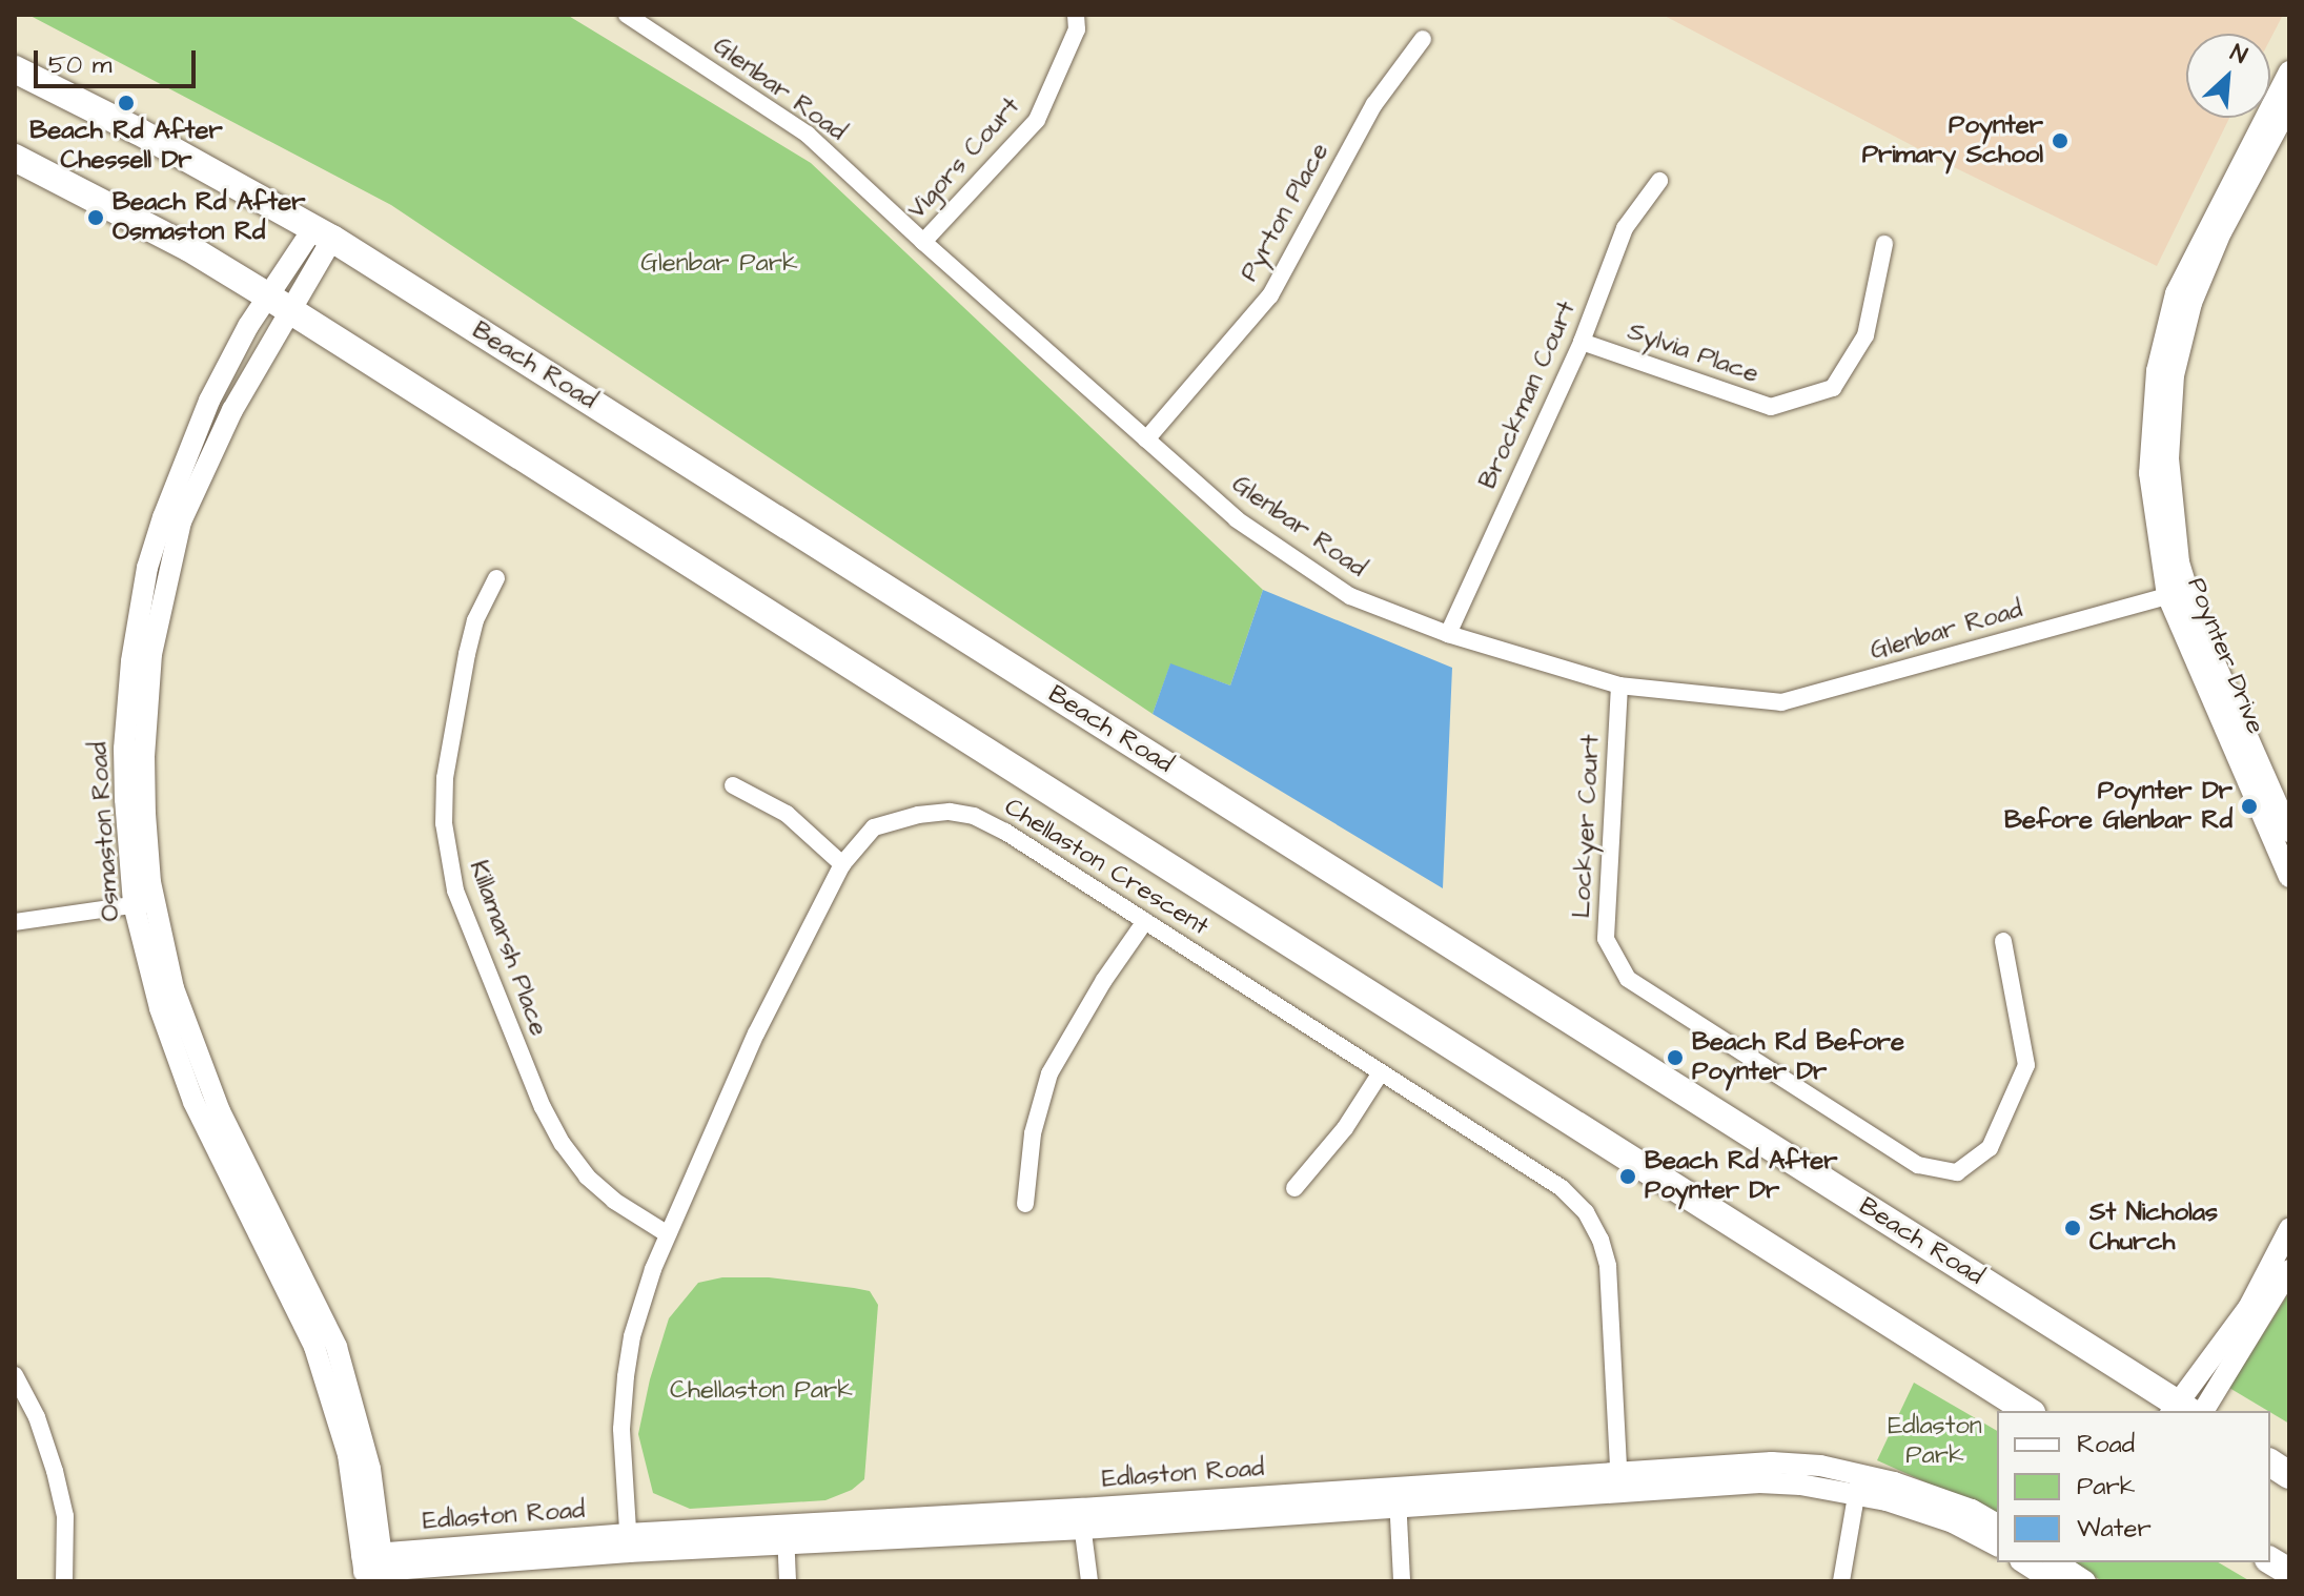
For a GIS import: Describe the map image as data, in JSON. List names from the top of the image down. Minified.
{"streets":{"main road":["Beach Road"],"street":["Glenbar Road","Vigors Court","Pyrton Place","Sylvia Place","Brockman Court","Poynter Drive","Lockyer Court","Osmaston Road","Chellaston Crescent","Killamarsh Place","Edlaston Road"]},"crossings":[["Glenbar Road","Vigors Court"],["Glenbar Road","Pyrton Place"],["Glenbar Road","Brockman Court"],["Glenbar Road","Poynter Drive"],["Glenbar Road","Lockyer Court"],["Sylvia Place","Brockman Court"],["Beach Road","Osmaston Road"],["Osmaston Road","Edlaston Road"],["Chellaston Crescent","Killamarsh Place"],["Chellaston Crescent","Edlaston Road"]],"parks":["Glenbar Park","Chellaston Park","Edlaston Park"],"places":["Beach Rd After Chessell Dr","Poynter Primary School","Beach Rd After Osmaston Rd","Poynter Dr Before Glenbar Rd","Beach Rd Before Poynter Dr","Beach Rd After Poynter Dr","St Nicholas Church"],"legend":["Road","Park","Water"],"scale_bar":"50 m","north":"top right"}
